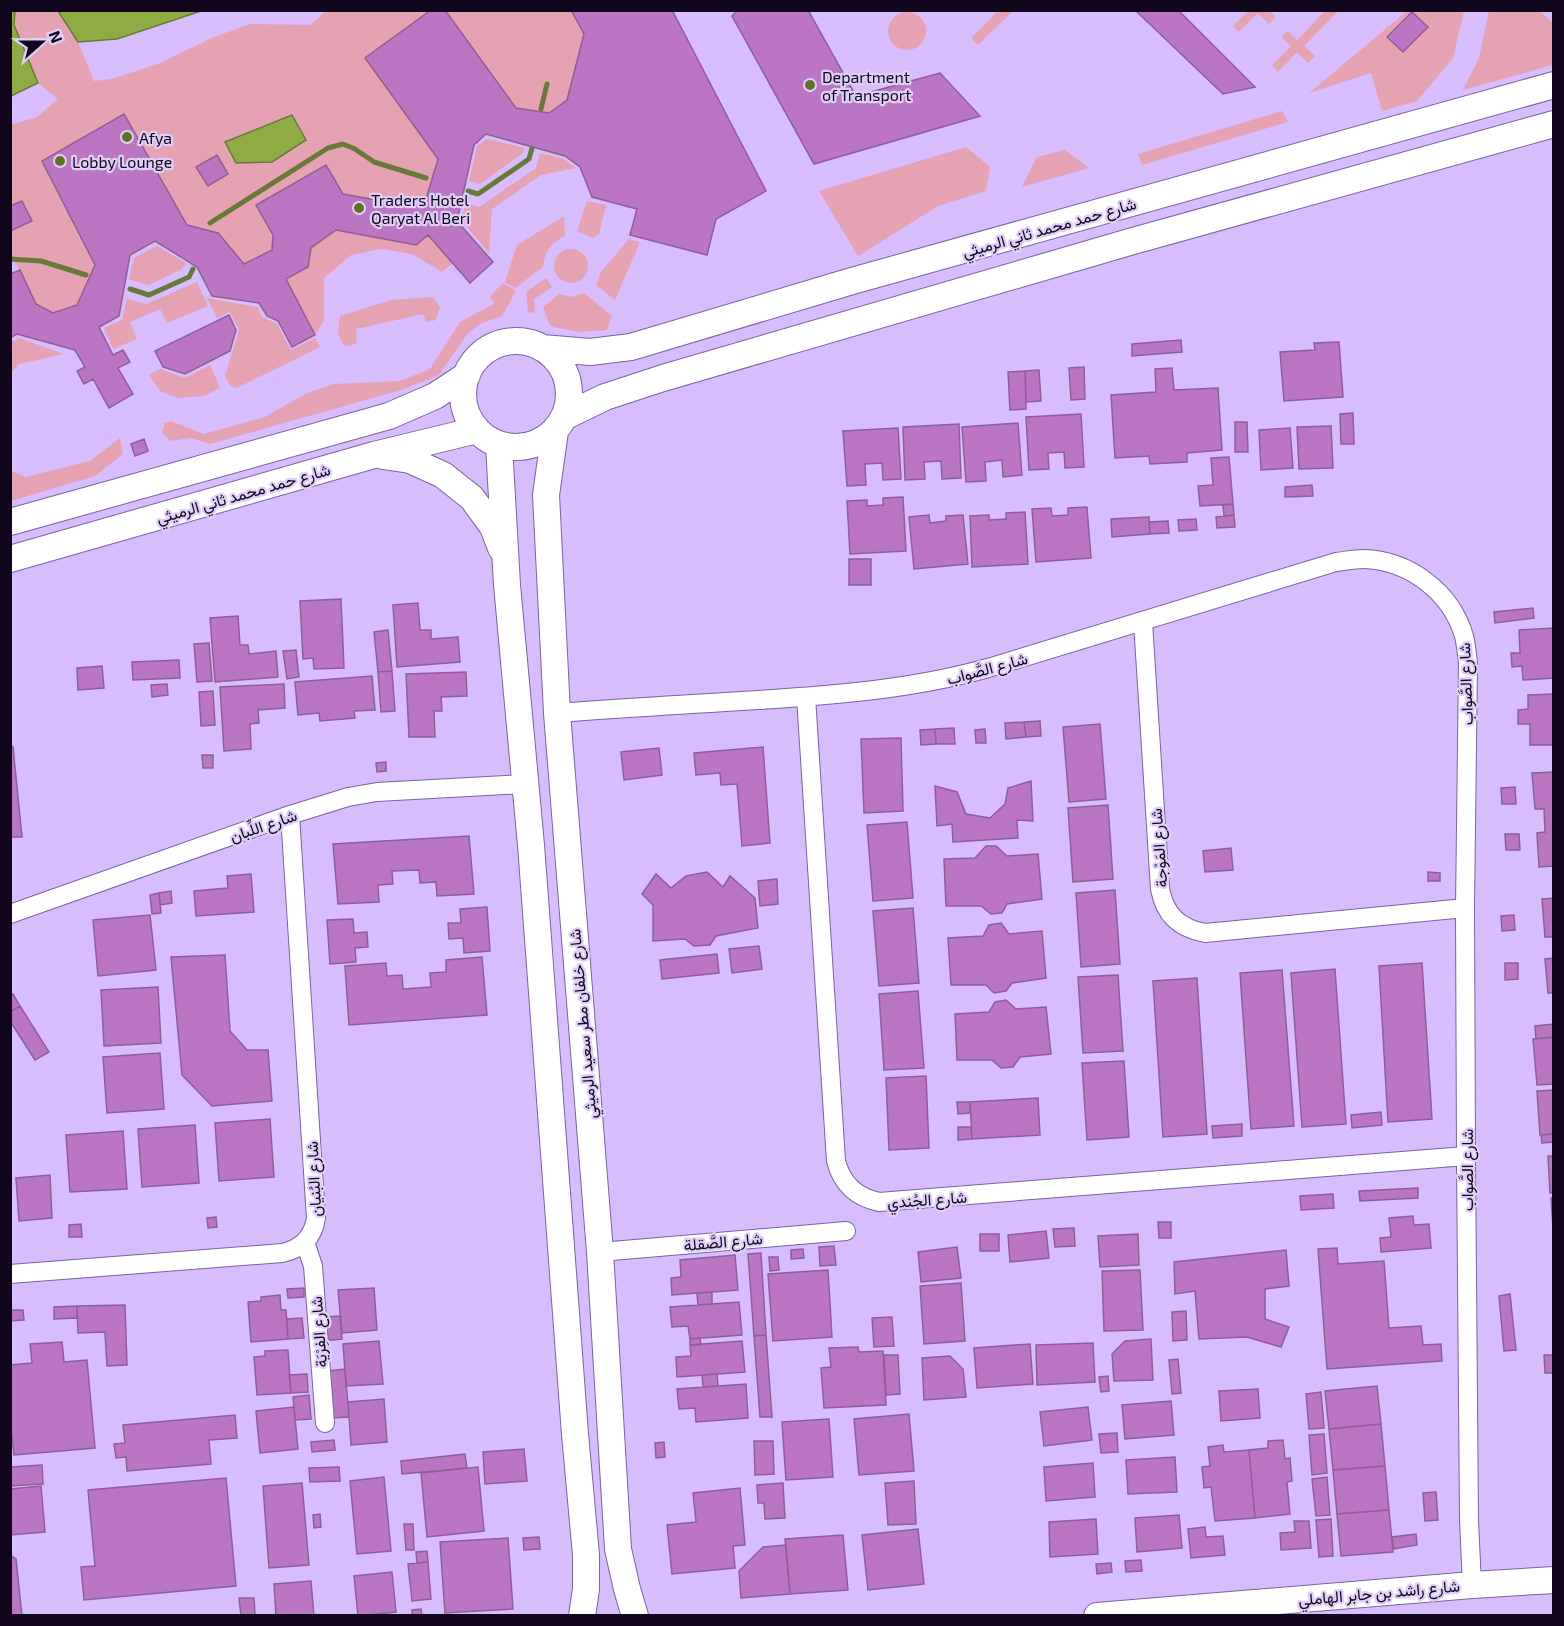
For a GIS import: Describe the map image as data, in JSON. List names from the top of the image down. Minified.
{"streets":{"main road":["شارع حمد محمد ثاني الرميثي","شارع خلفان مطر سعيد الرميثي","شارع راشد بن جابر الهاملي"],"street":["شارع الصَّواب","شارع اللِّبان","شارع المَوْجة","شارع البُنيان","شارع الجُندي","شارع الصَّقلة","شارع الفِرْيَة"]},"crossings":[["شارع حمد محمد ثاني الرميثي","شارع خلفان مطر سعيد الرميثي"],["شارع الصَّواب","شارع المَوْجة"],["شارع الصَّواب","شارع خلفان مطر سعيد الرميثي"],["شارع الصَّواب","شارع الجُندي"],["شارع الصَّواب","شارع راشد بن جابر الهاملي"],["شارع اللِّبان","شارع البُنيان"],["شارع خلفان مطر سعيد الرميثي","شارع الصَّقلة"],["شارع البُنيان","شارع الفِرْيَة"]],"places":["Department of Transport","Afya","Lobby Lounge","Traders Hotel Qaryat Al Beri"],"north":"right"}
